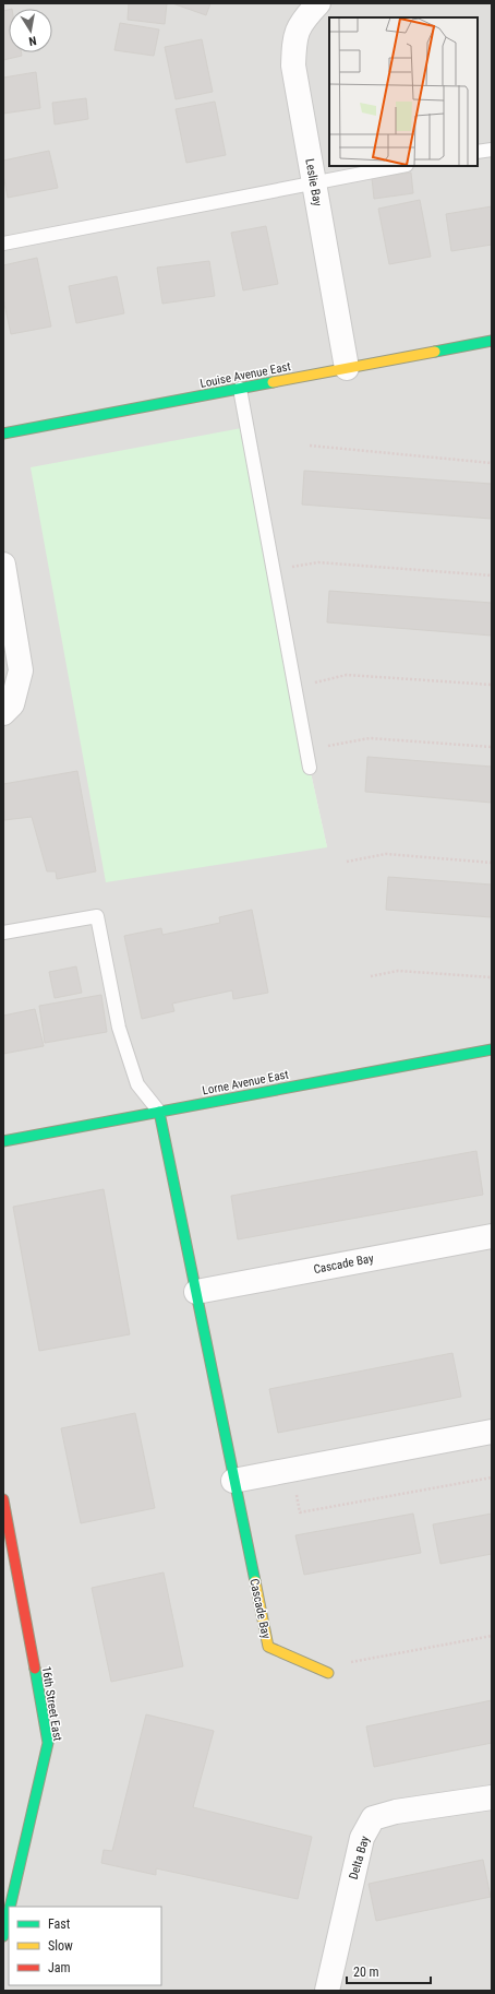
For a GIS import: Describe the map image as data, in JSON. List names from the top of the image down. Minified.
{"streets":{"street":["Leslie Bay","Louise Avenue East","Lorne Avenue East","Cascade Bay","16th Street East","Delta Bay"]},"crossings":[["Leslie Bay","Louise Avenue East"],["Lorne Avenue East","Cascade Bay"]],"legend":["Fast","Slow","Jam"],"scale_bar":"20 m","north":"bottom"}
